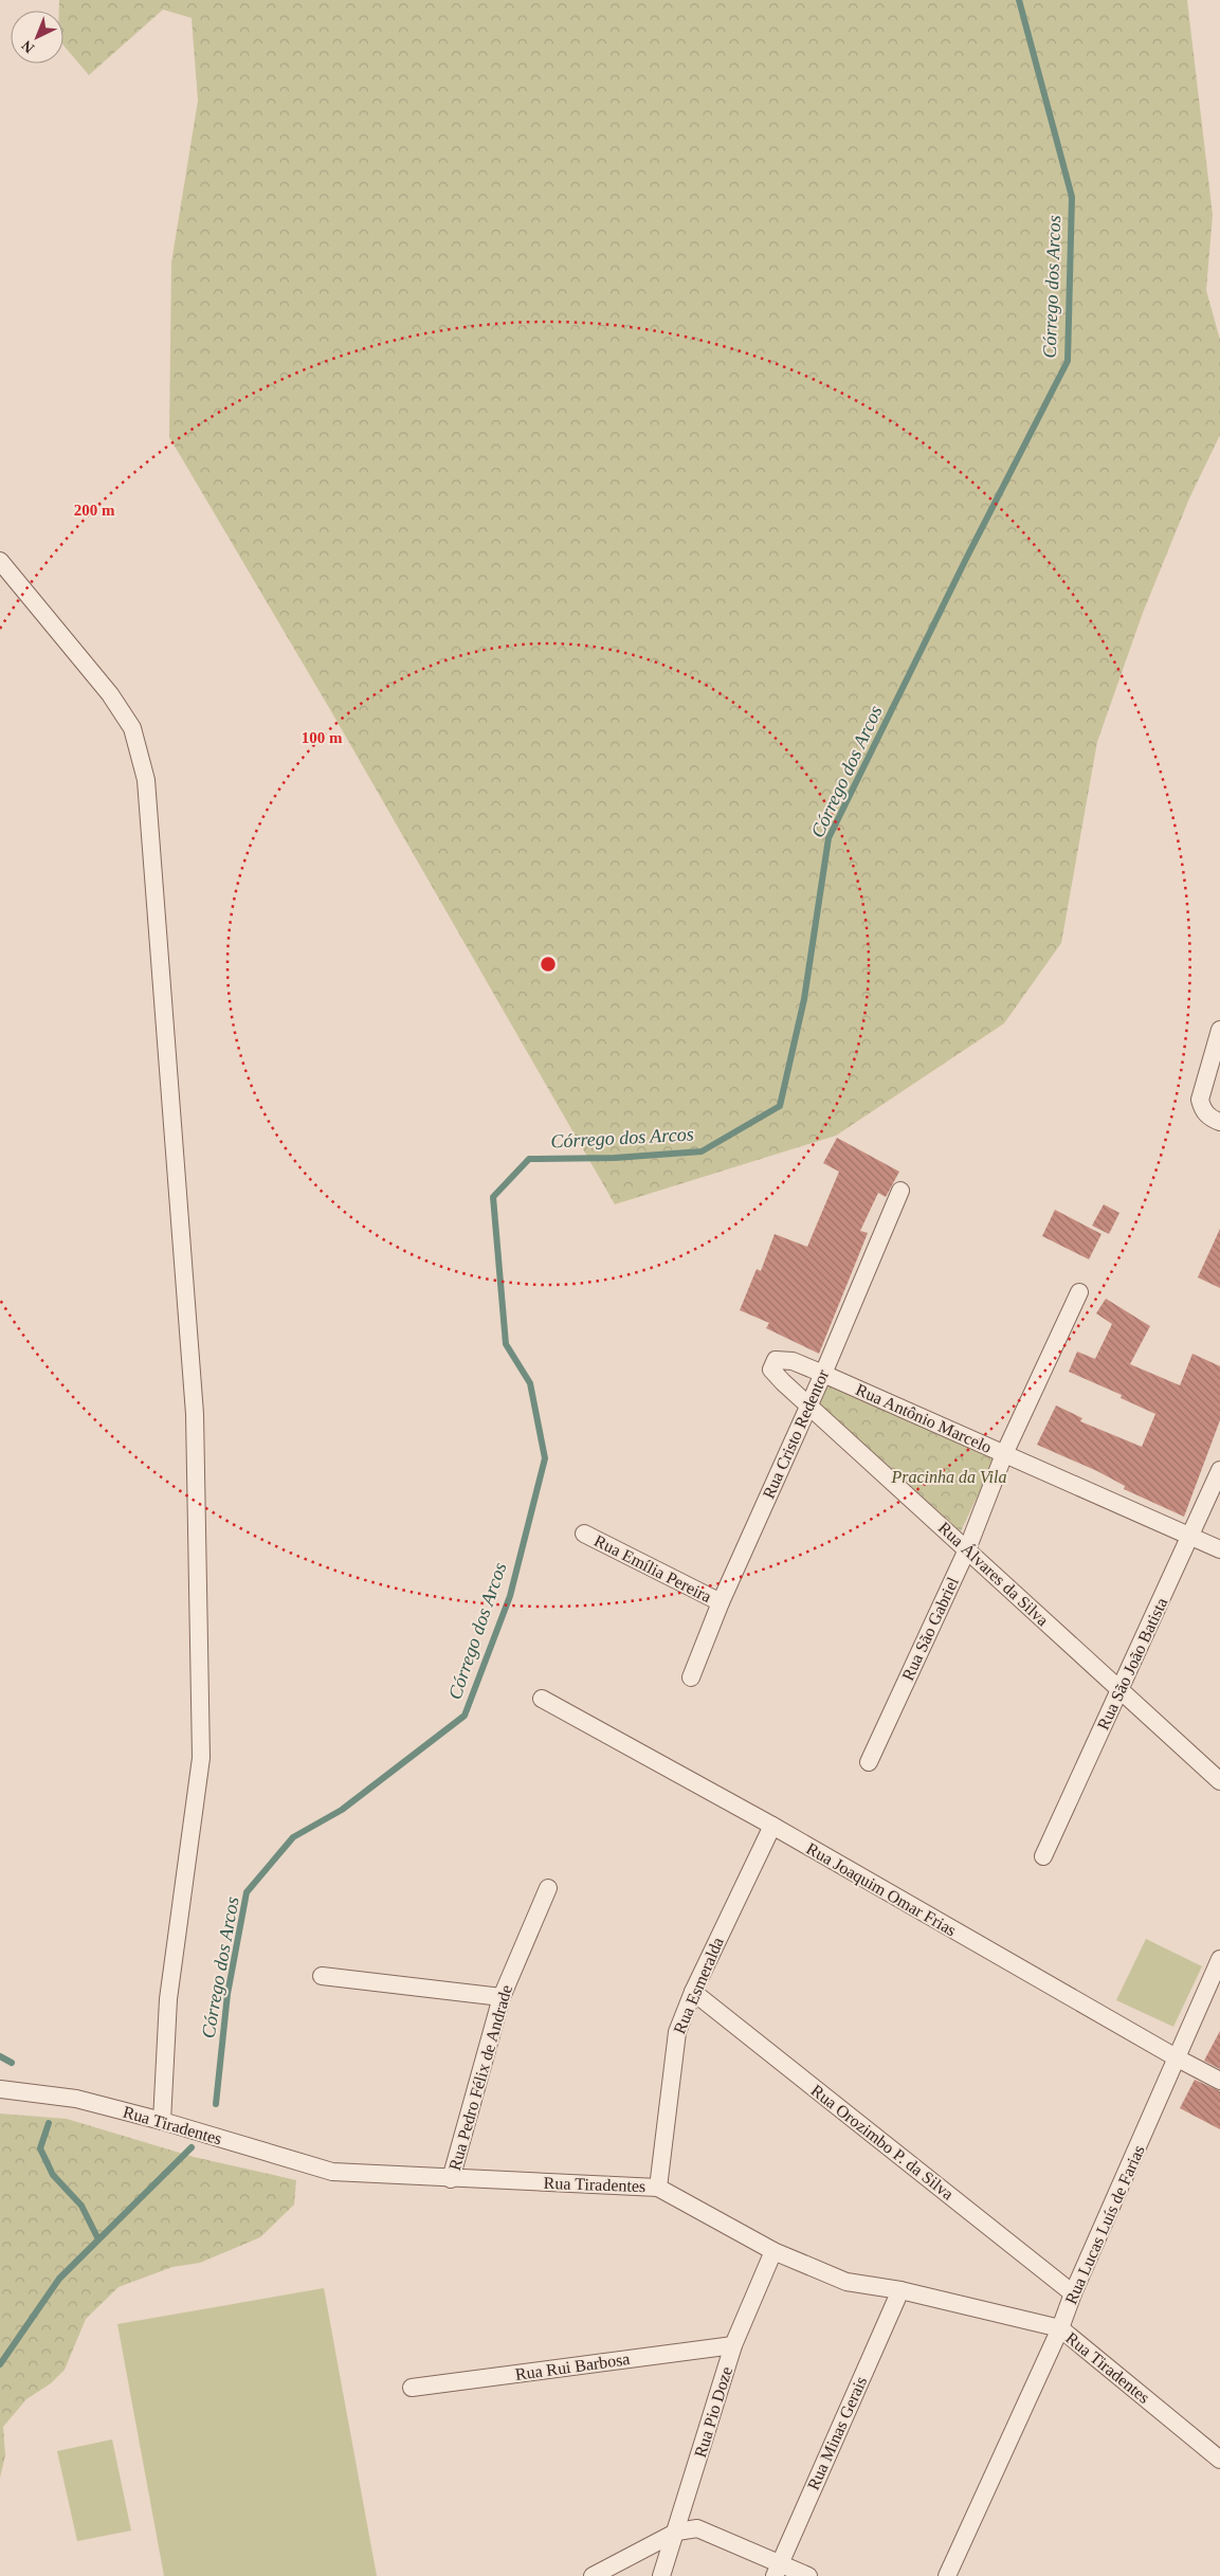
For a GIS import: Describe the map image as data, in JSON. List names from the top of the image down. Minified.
{"streets":{"street":["Rua Antônio Marcelo","Rua Cristo Redentor","Rua Emília Pereira","Rua Álvares da Silva","Rua São Gabriel","Rua São João Batista","Rua Joaquim Omar Frias","Rua Esmeralda","Rua Pedro Félix de Andrade","Rua Tiradentes","Rua Orozimbo P. da Silva","Rua Lucas Luís de Farias","Rua Rui Barbosa","Rua Pio Doze","Rua Minas Gerais"]},"crossings":[["Rua Antônio Marcelo","Rua Cristo Redentor"],["Rua Antônio Marcelo","Rua Álvares da Silva"],["Rua Antônio Marcelo","Rua São Gabriel"],["Rua Antônio Marcelo","Rua São João Batista"],["Rua Cristo Redentor","Rua Emília Pereira"],["Rua Cristo Redentor","Rua Álvares da Silva"],["Rua Álvares da Silva","Rua São Gabriel"],["Rua Álvares da Silva","Rua São João Batista"],["Rua Joaquim Omar Frias","Rua Esmeralda"],["Rua Joaquim Omar Frias","Rua Lucas Luís de Farias"],["Rua Esmeralda","Rua Tiradentes"],["Rua Esmeralda","Rua Orozimbo P. da Silva"],["Rua Pedro Félix de Andrade","Rua Tiradentes"],["Rua Tiradentes","Rua Lucas Luís de Farias"],["Rua Tiradentes","Rua Pio Doze"],["Rua Tiradentes","Rua Minas Gerais"],["Rua Orozimbo P. da Silva","Rua Lucas Luís de Farias"],["Rua Rui Barbosa","Rua Pio Doze"]],"water":["Córrego dos Arcos"],"parks":["Pracinha da Vila"],"north":"bottom left","rings":["200 m","100 m"]}
